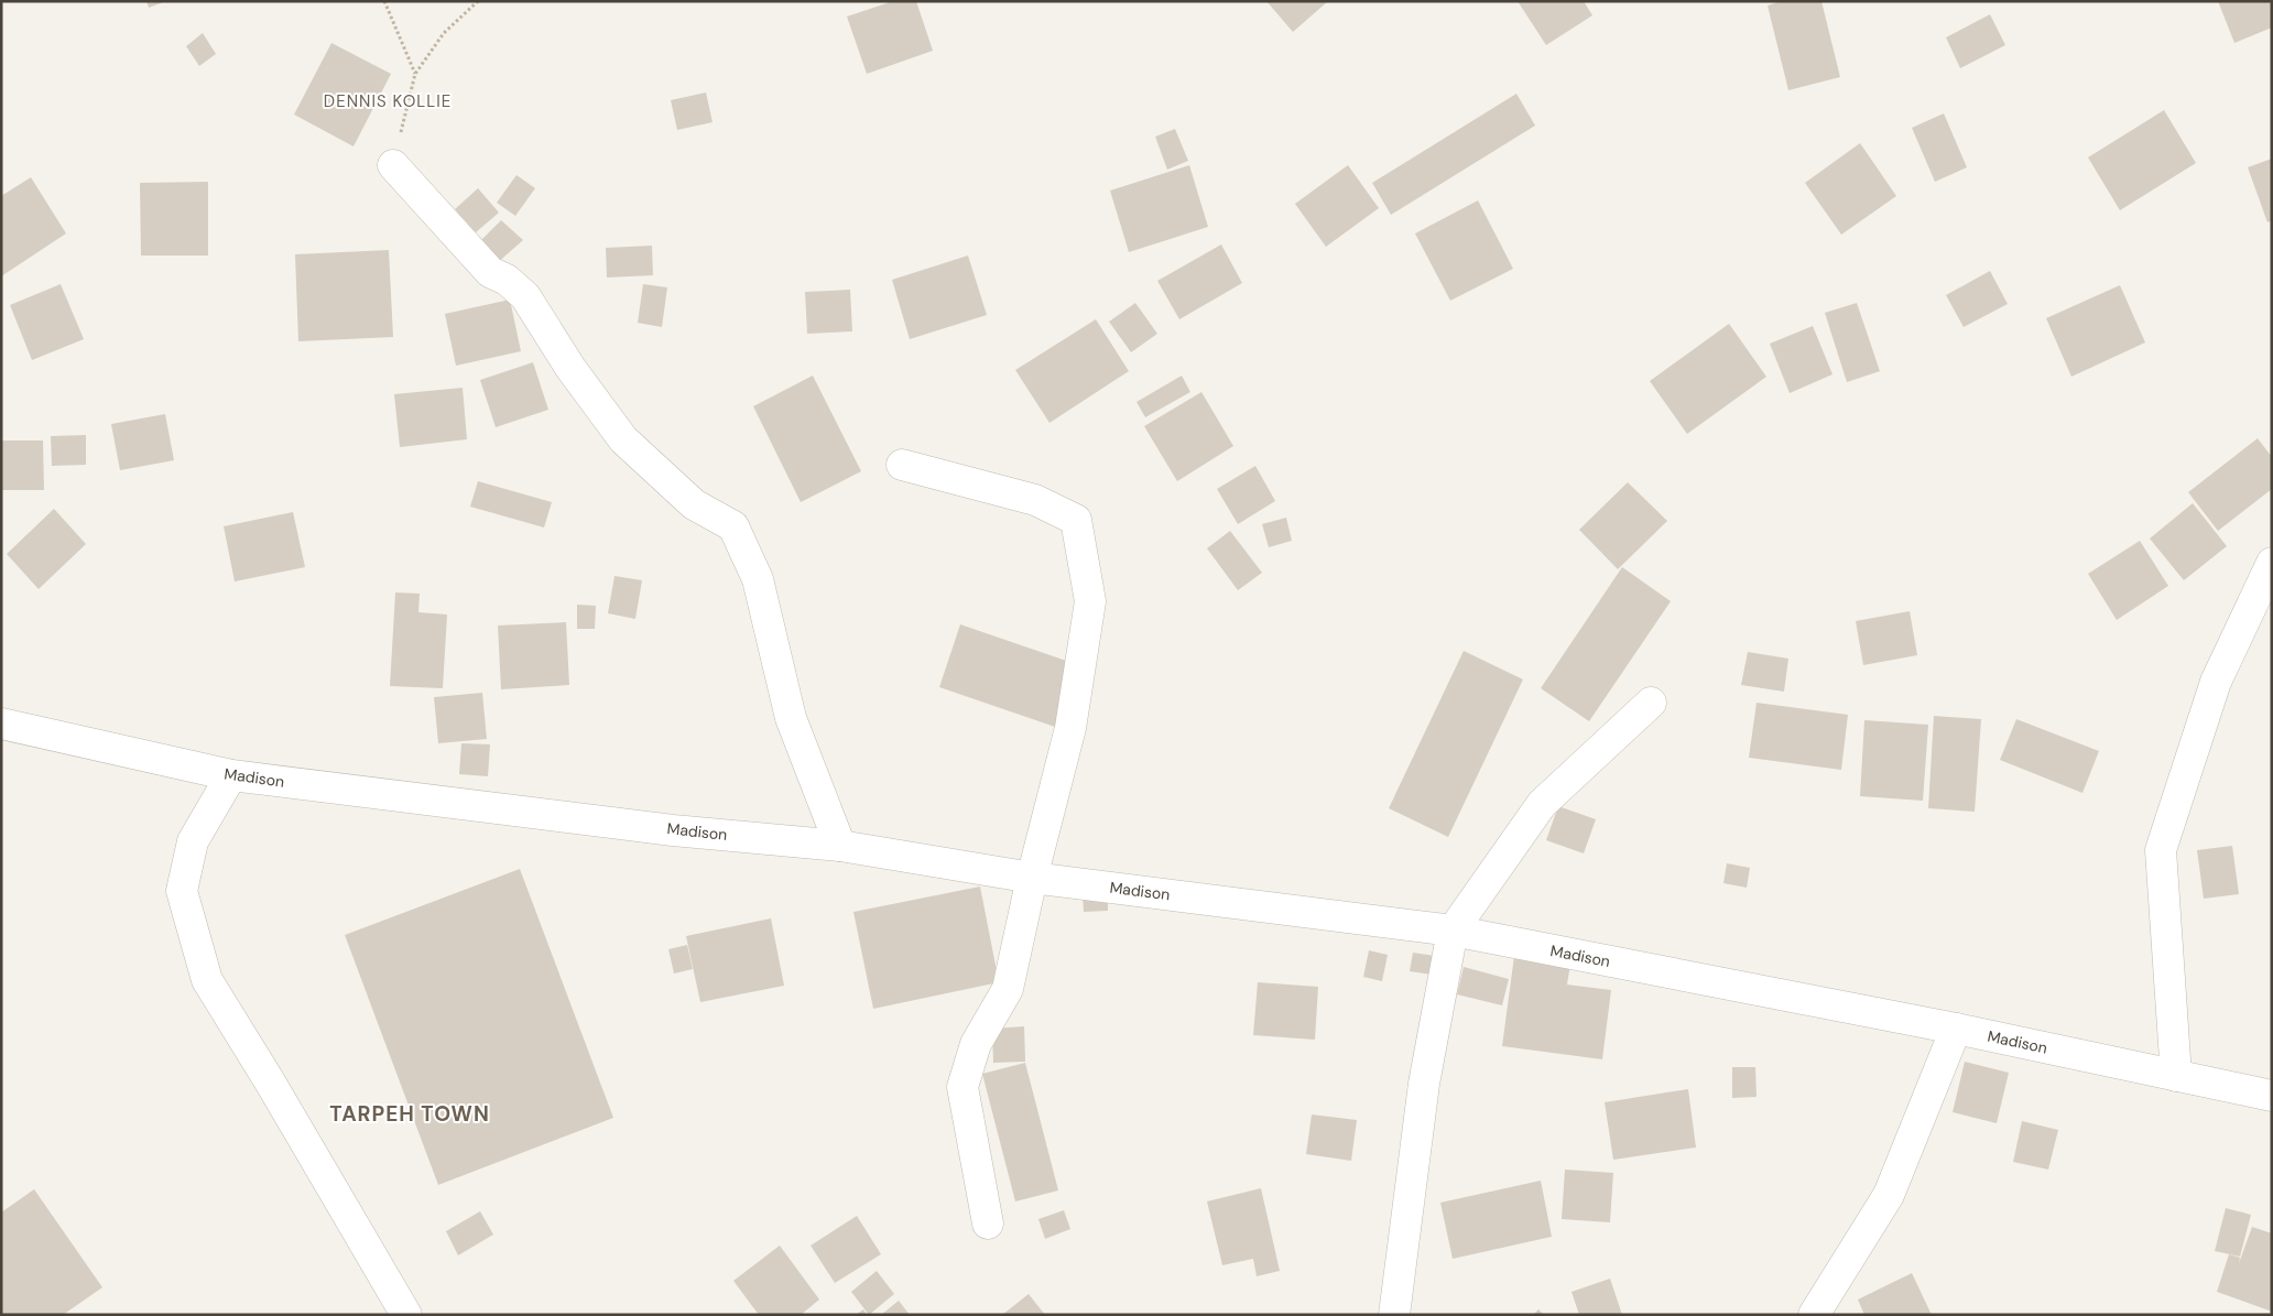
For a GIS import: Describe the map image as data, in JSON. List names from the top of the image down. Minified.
{"streets":{"street":["Madison"]},"districts":["DENNIS KOLLIE","TARPEH TOWN"]}
